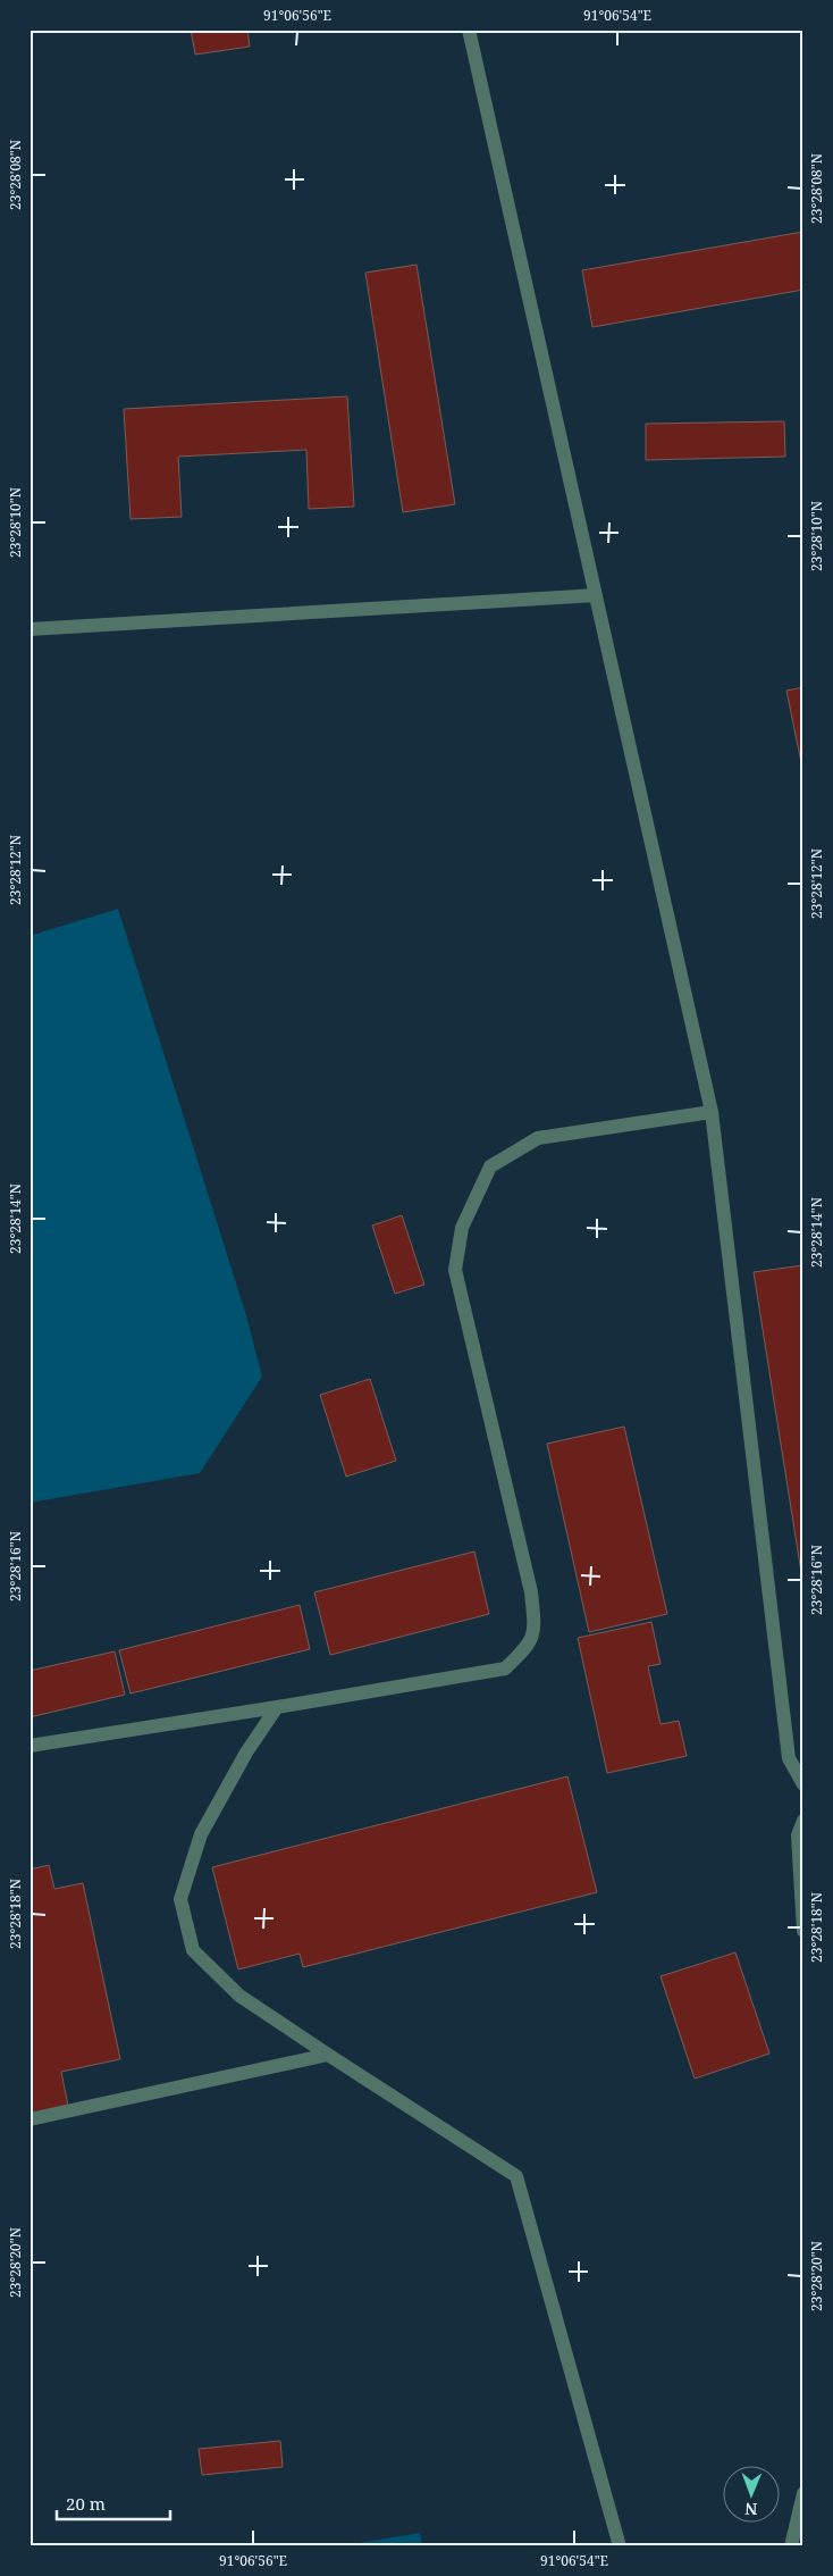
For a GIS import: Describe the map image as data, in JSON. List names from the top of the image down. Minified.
{"scale_bar":"20 m","north":"bottom","coordinates":["91°06'56\"E","91°06'54\"E","23°28'08\"N","23°28'10\"N","23°28'12\"N","23°28'14\"N","23°28'16\"N","23°28'18\"N","23°28'20\"N"]}
